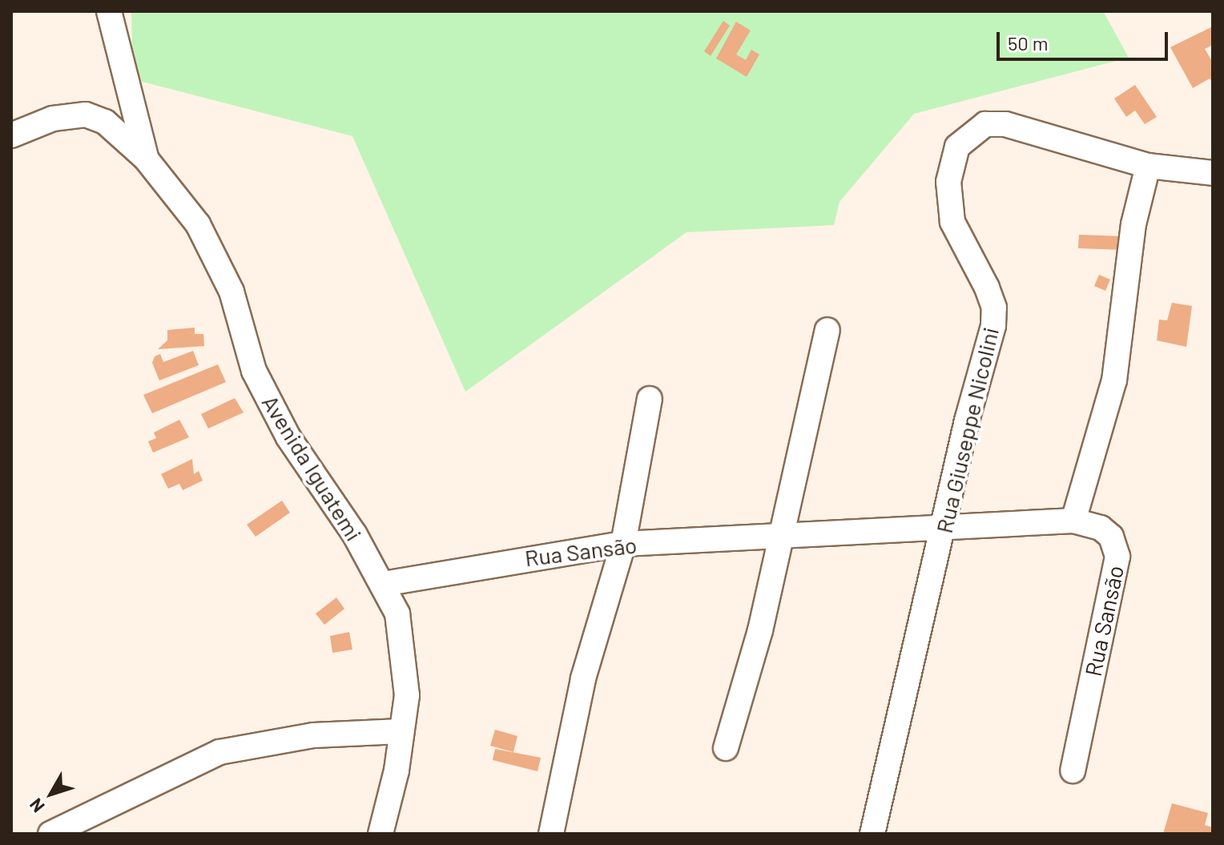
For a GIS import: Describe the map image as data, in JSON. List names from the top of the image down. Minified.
{"streets":{"street":["Rua Giuseppe Nicolini","Avenida Iguatemi","Rua Sansão"]},"crossings":[["Rua Giuseppe Nicolini","Rua Sansão"],["Avenida Iguatemi","Rua Sansão"]],"scale_bar":"50 m","north":"bottom left"}
